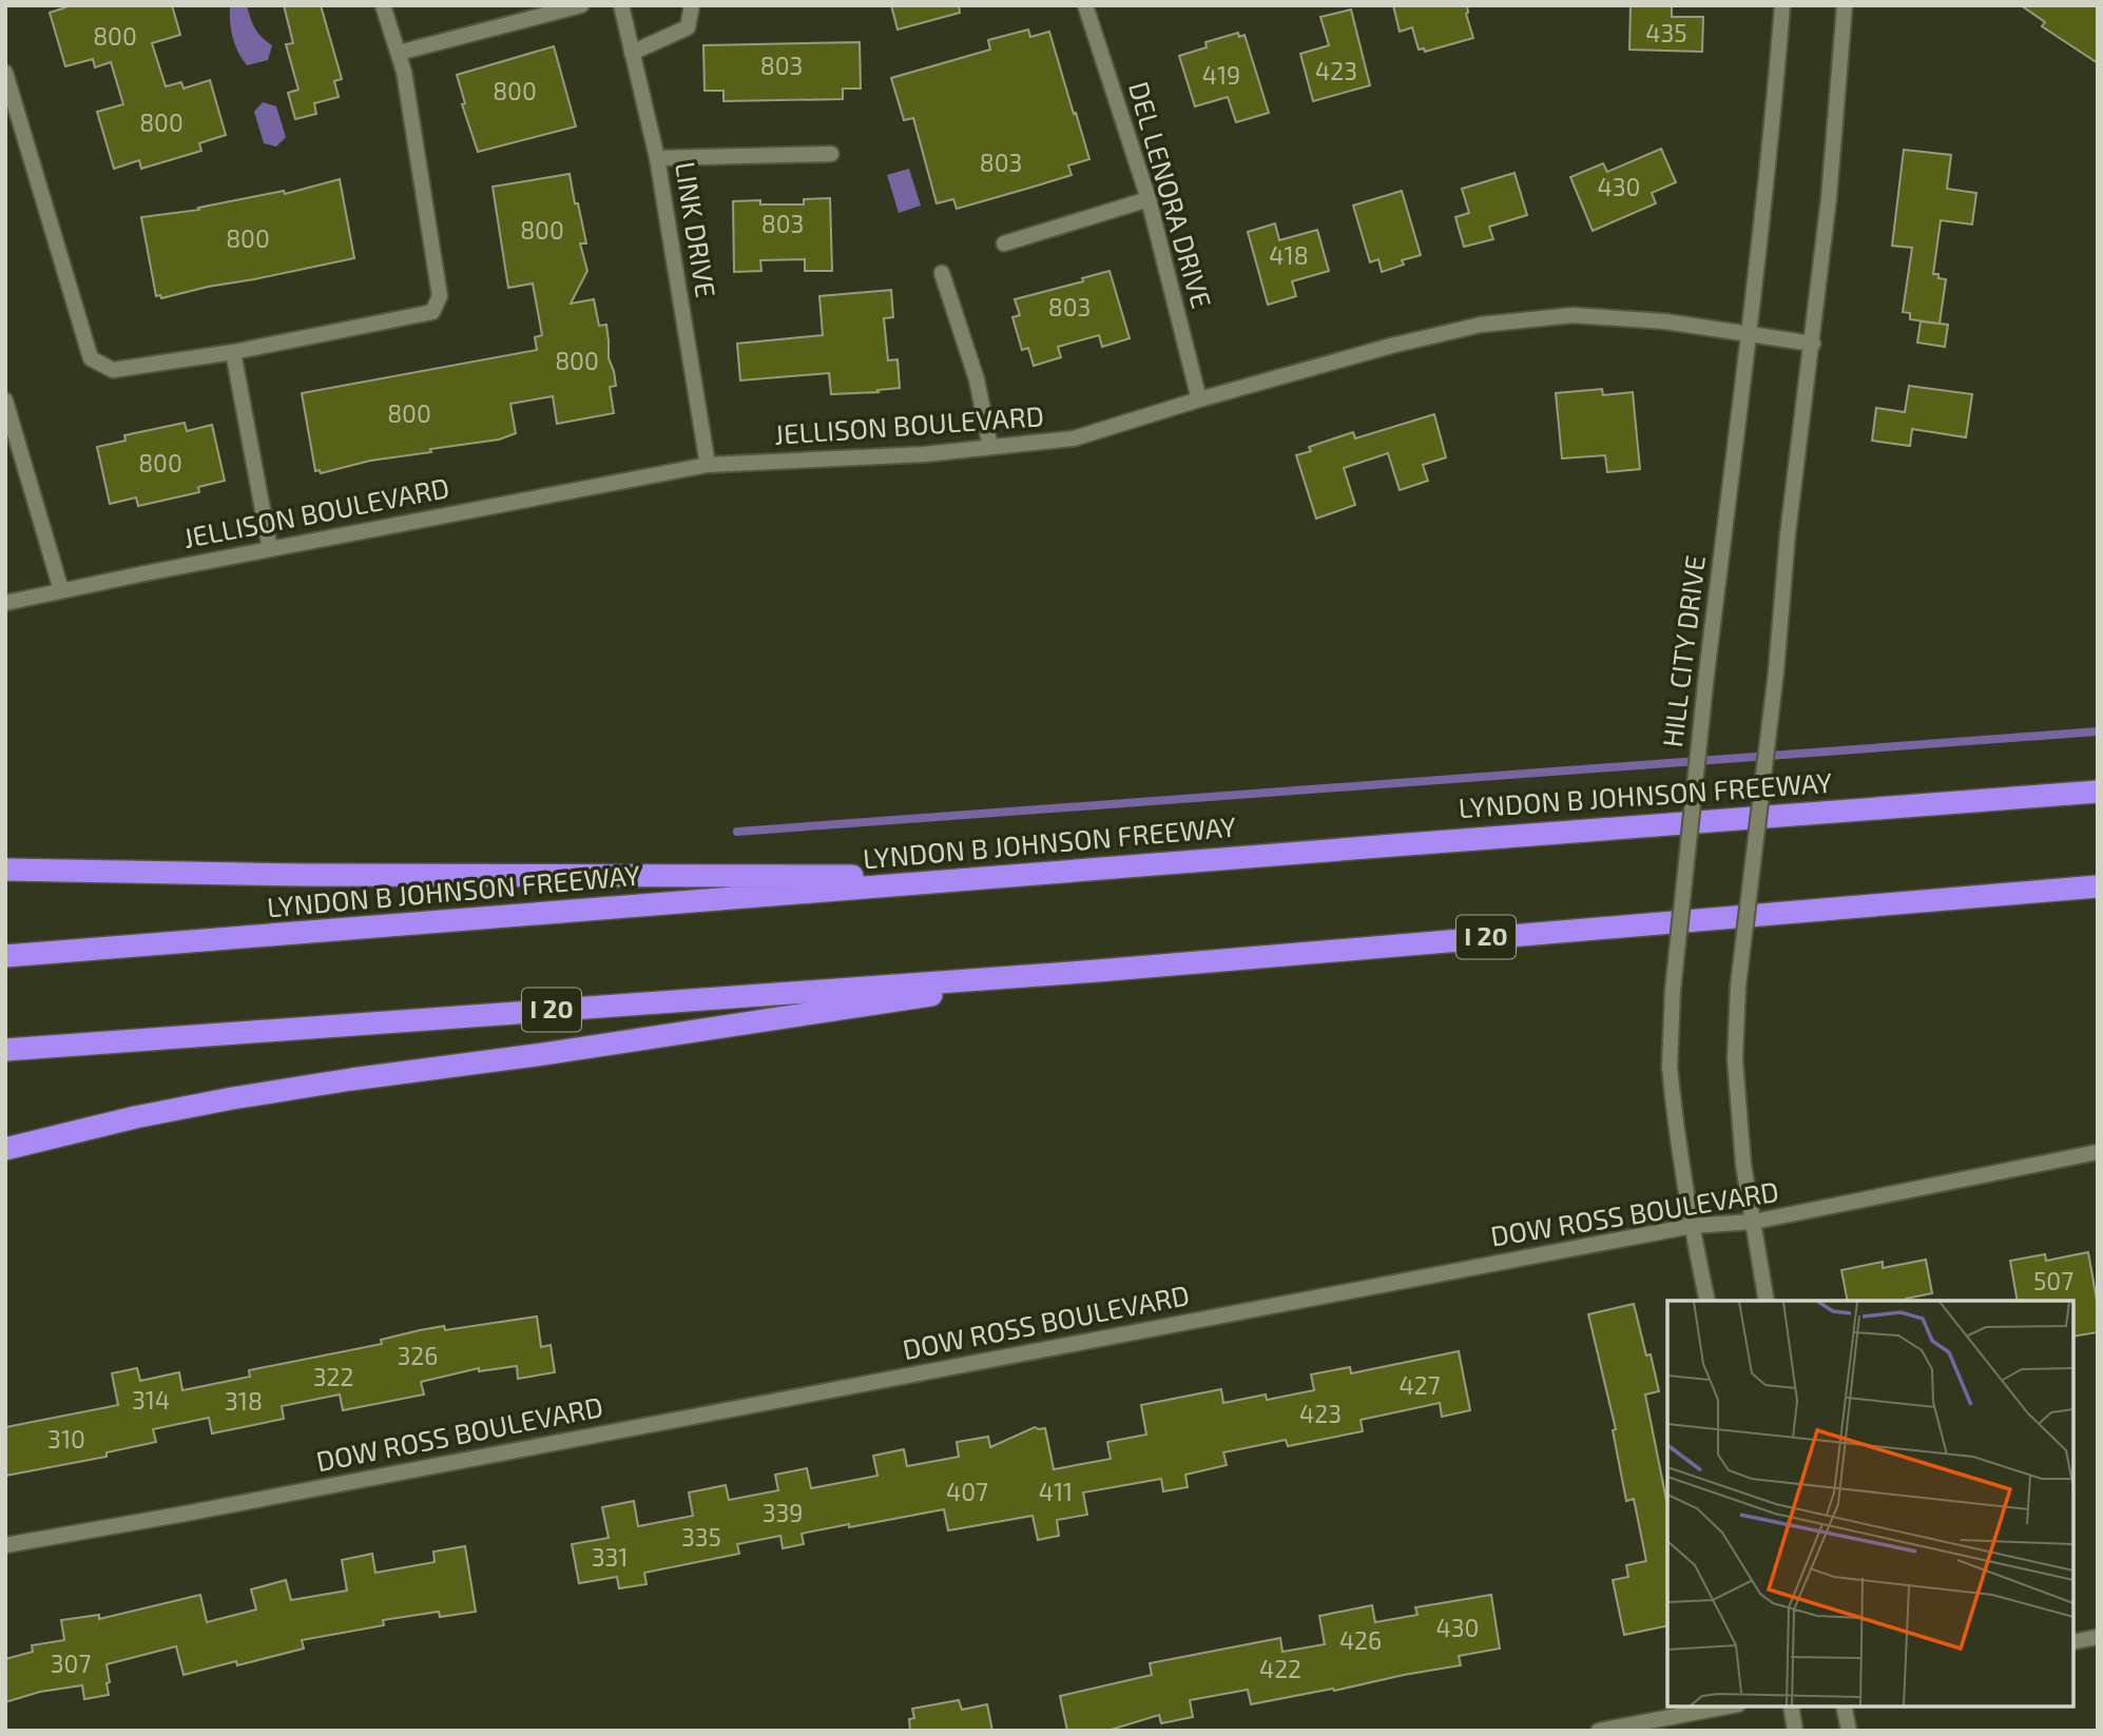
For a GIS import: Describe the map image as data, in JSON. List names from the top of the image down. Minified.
{"streets":{"highway":["LYNDON B JOHNSON FREEWAY","I 20"],"street":["DEL LENORA DRIVE","LINK DRIVE","JELLISON BOULEVARD","HILL CITY DRIVE","DOW ROSS BOULEVARD"]},"crossings":[["DEL LENORA DRIVE","JELLISON BOULEVARD"],["LINK DRIVE","JELLISON BOULEVARD"],["JELLISON BOULEVARD","HILL CITY DRIVE"],["HILL CITY DRIVE","DOW ROSS BOULEVARD"]],"house_numbers":["435","800","803","423","419","800","800","803","430","803","800","800","418","803","800","800","800","507","326","322","427","314","318","423","310","407","411","339","335","331","430","426","307","422"]}
